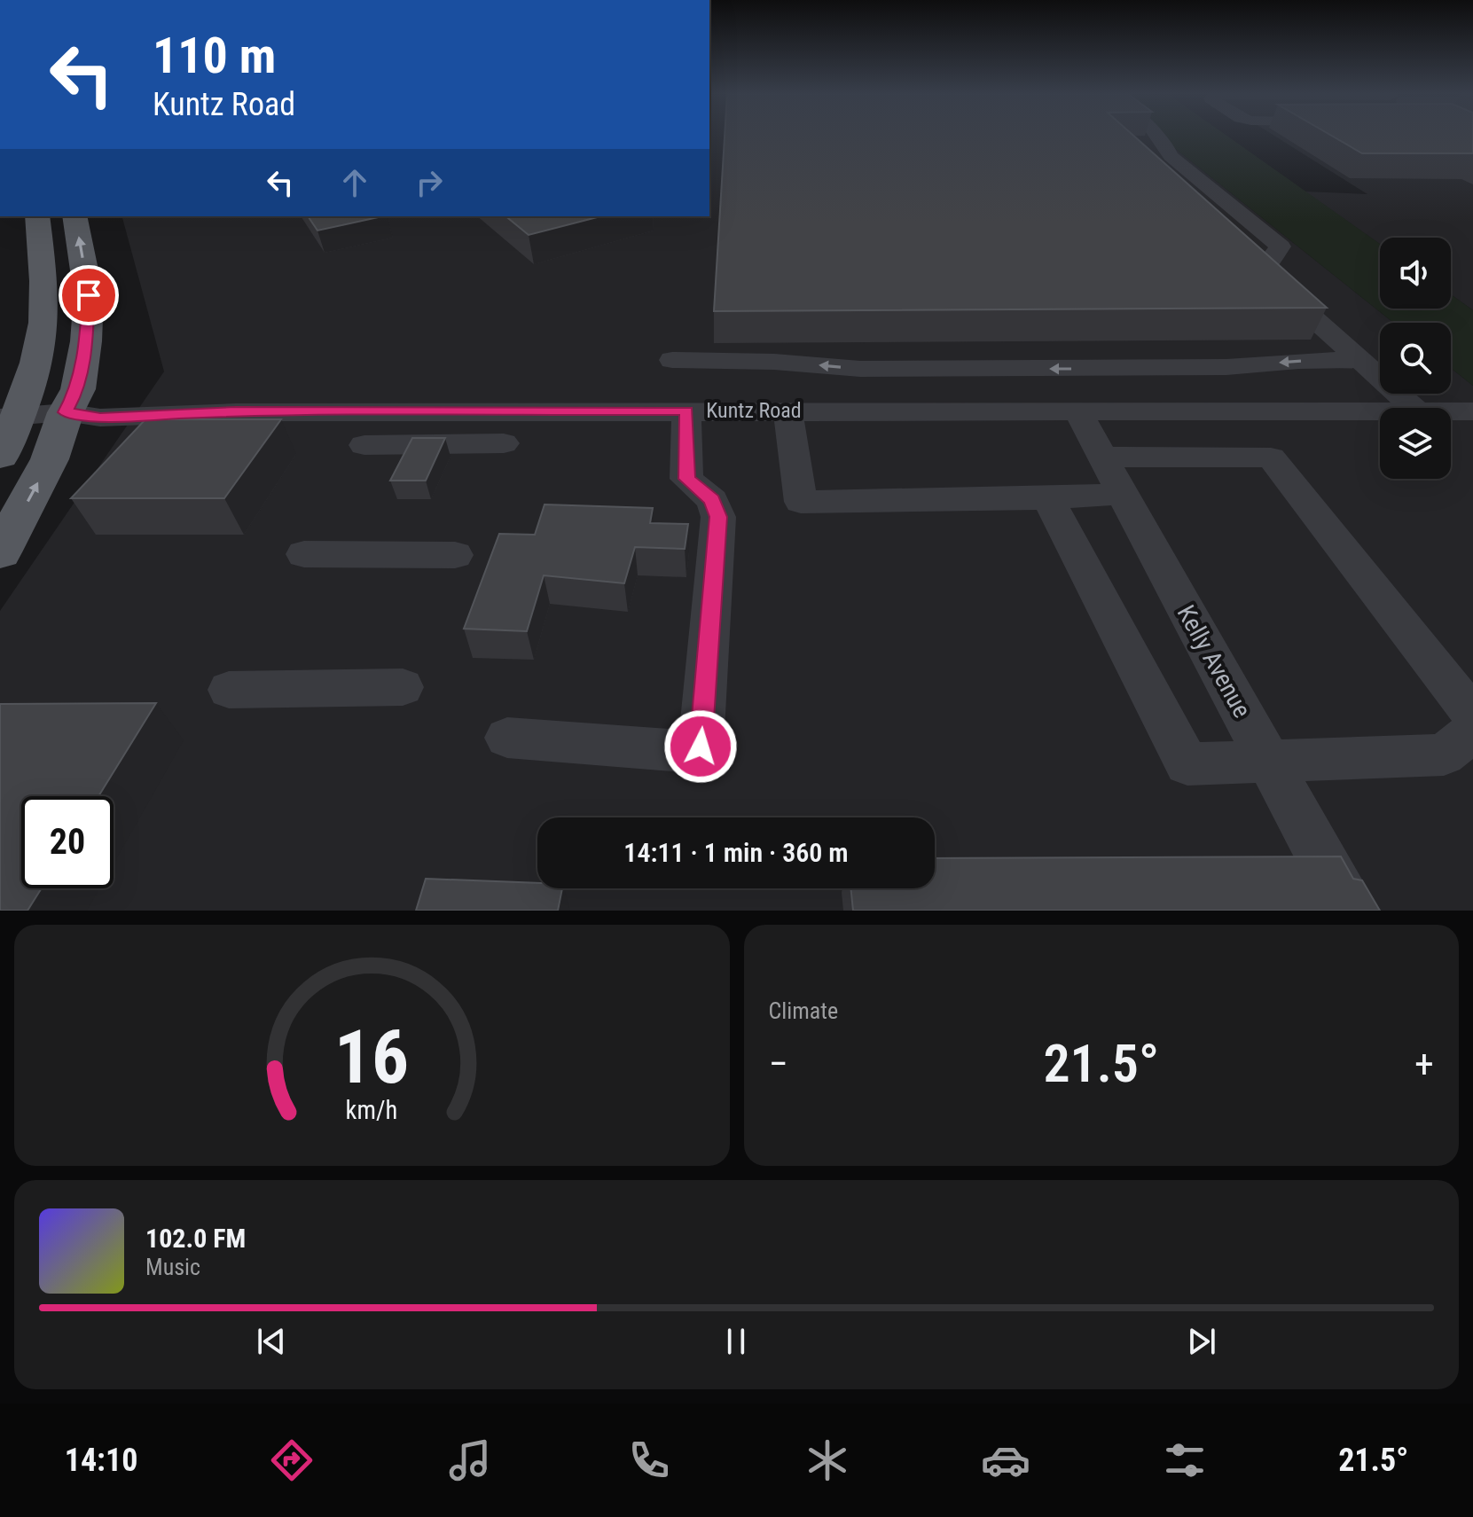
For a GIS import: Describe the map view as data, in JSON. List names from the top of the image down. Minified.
{"streets":{"street":["Kuntz Road","Kelly Avenue"]},"crossings":[["Kuntz Road","Kelly Avenue"]],"page":{"turn":["110 m","Kuntz Road"],"limit":"20","trip":"14:11 · 1 min · 360 m","tile":"Climate","heat":["−","21.5°","+"],"song":["102.0 FM","Music"],"tabs":["14:10","21.5°"],"gauge":["16","km/h"]}}
